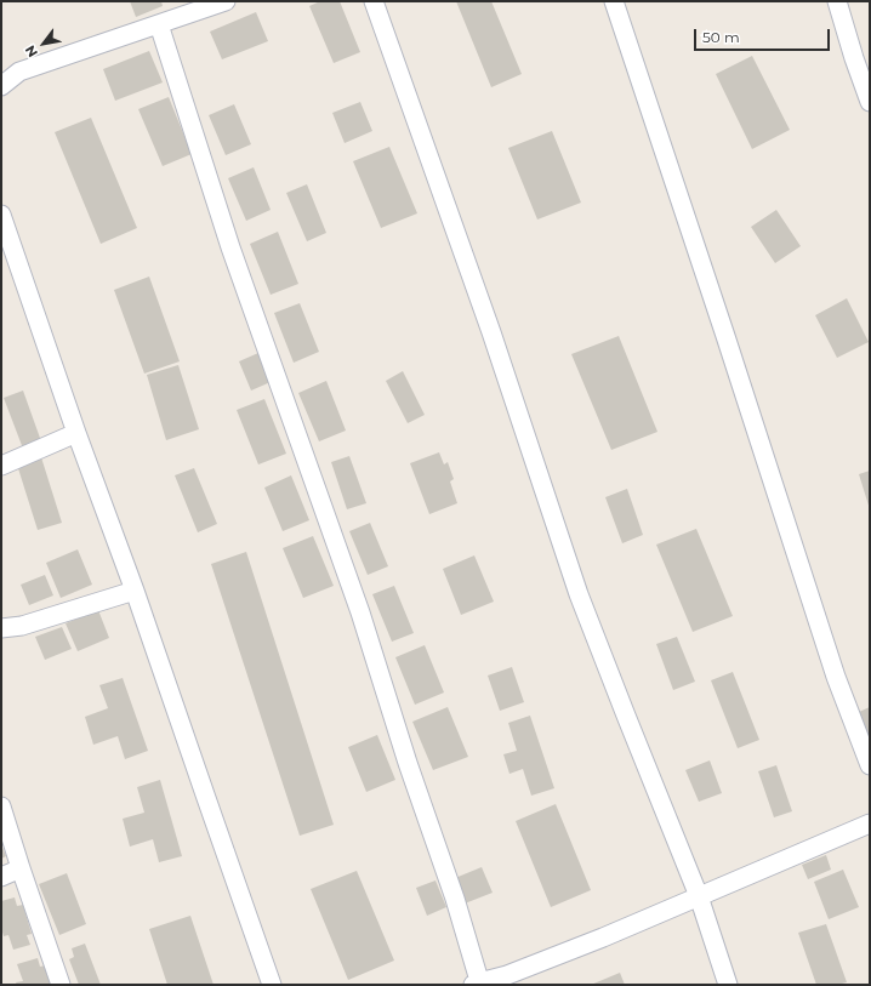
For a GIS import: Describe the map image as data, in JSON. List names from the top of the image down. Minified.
{"scale_bar":"50 m","north":"bottom left"}
